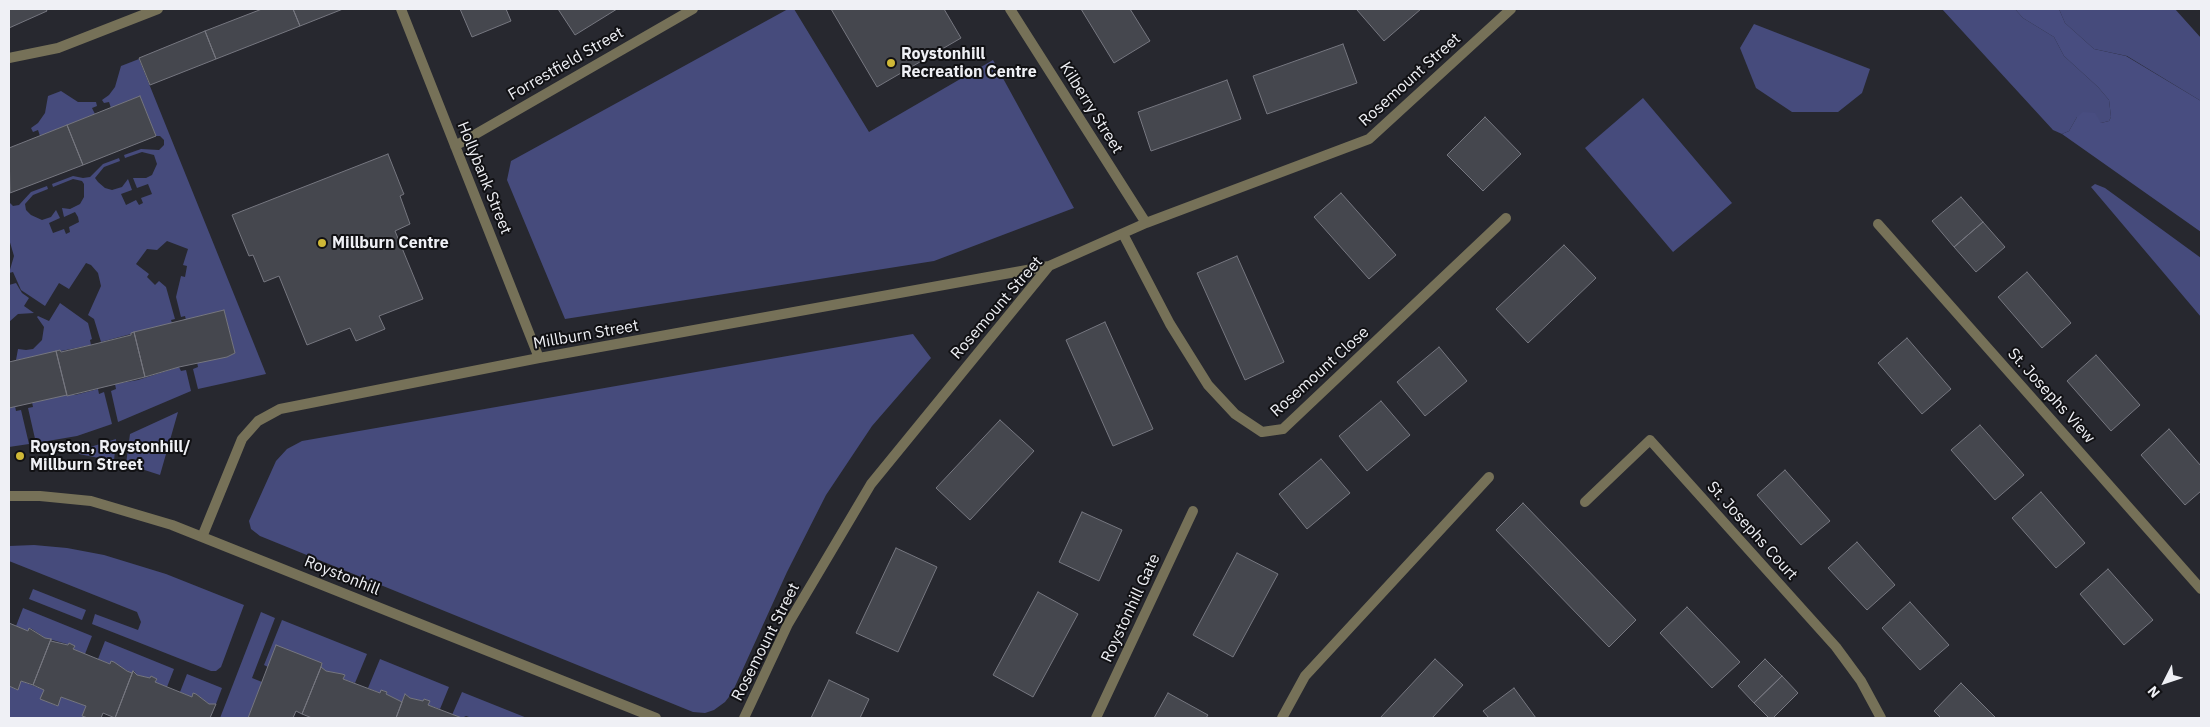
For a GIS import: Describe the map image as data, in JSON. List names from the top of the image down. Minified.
{"streets":{"street":["Forrestfield Street","Rosemount Street","Kilberry Street","Hollybank Street","Millburn Street","Rosemount Close","St. Josephs View","St. Josephs Court","Roystonhill","Roystonhill Gate"]},"crossings":[["Forrestfield Street","Hollybank Street"],["Rosemount Street","Kilberry Street"],["Rosemount Street","Millburn Street"],["Rosemount Street","Rosemount Close"],["Hollybank Street","Millburn Street"],["Millburn Street","Roystonhill"]],"places":["Roystonhill Recreation Centre","Millburn Centre","Royston, Roystonhill/ Millburn Street"],"north":"bottom left"}
